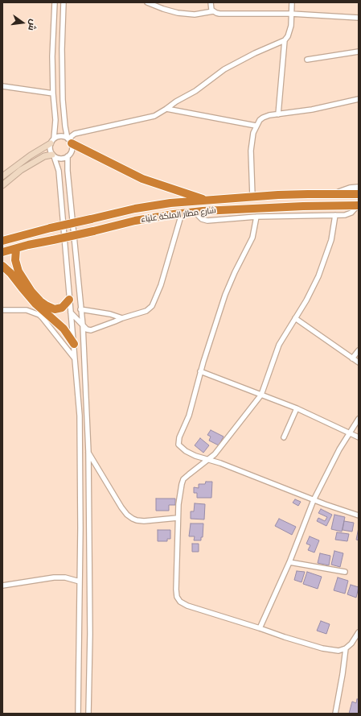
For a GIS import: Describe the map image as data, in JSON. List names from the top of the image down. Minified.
{"streets":{"highway":["شارع مطار الملكة علياء"]},"north":"right"}
